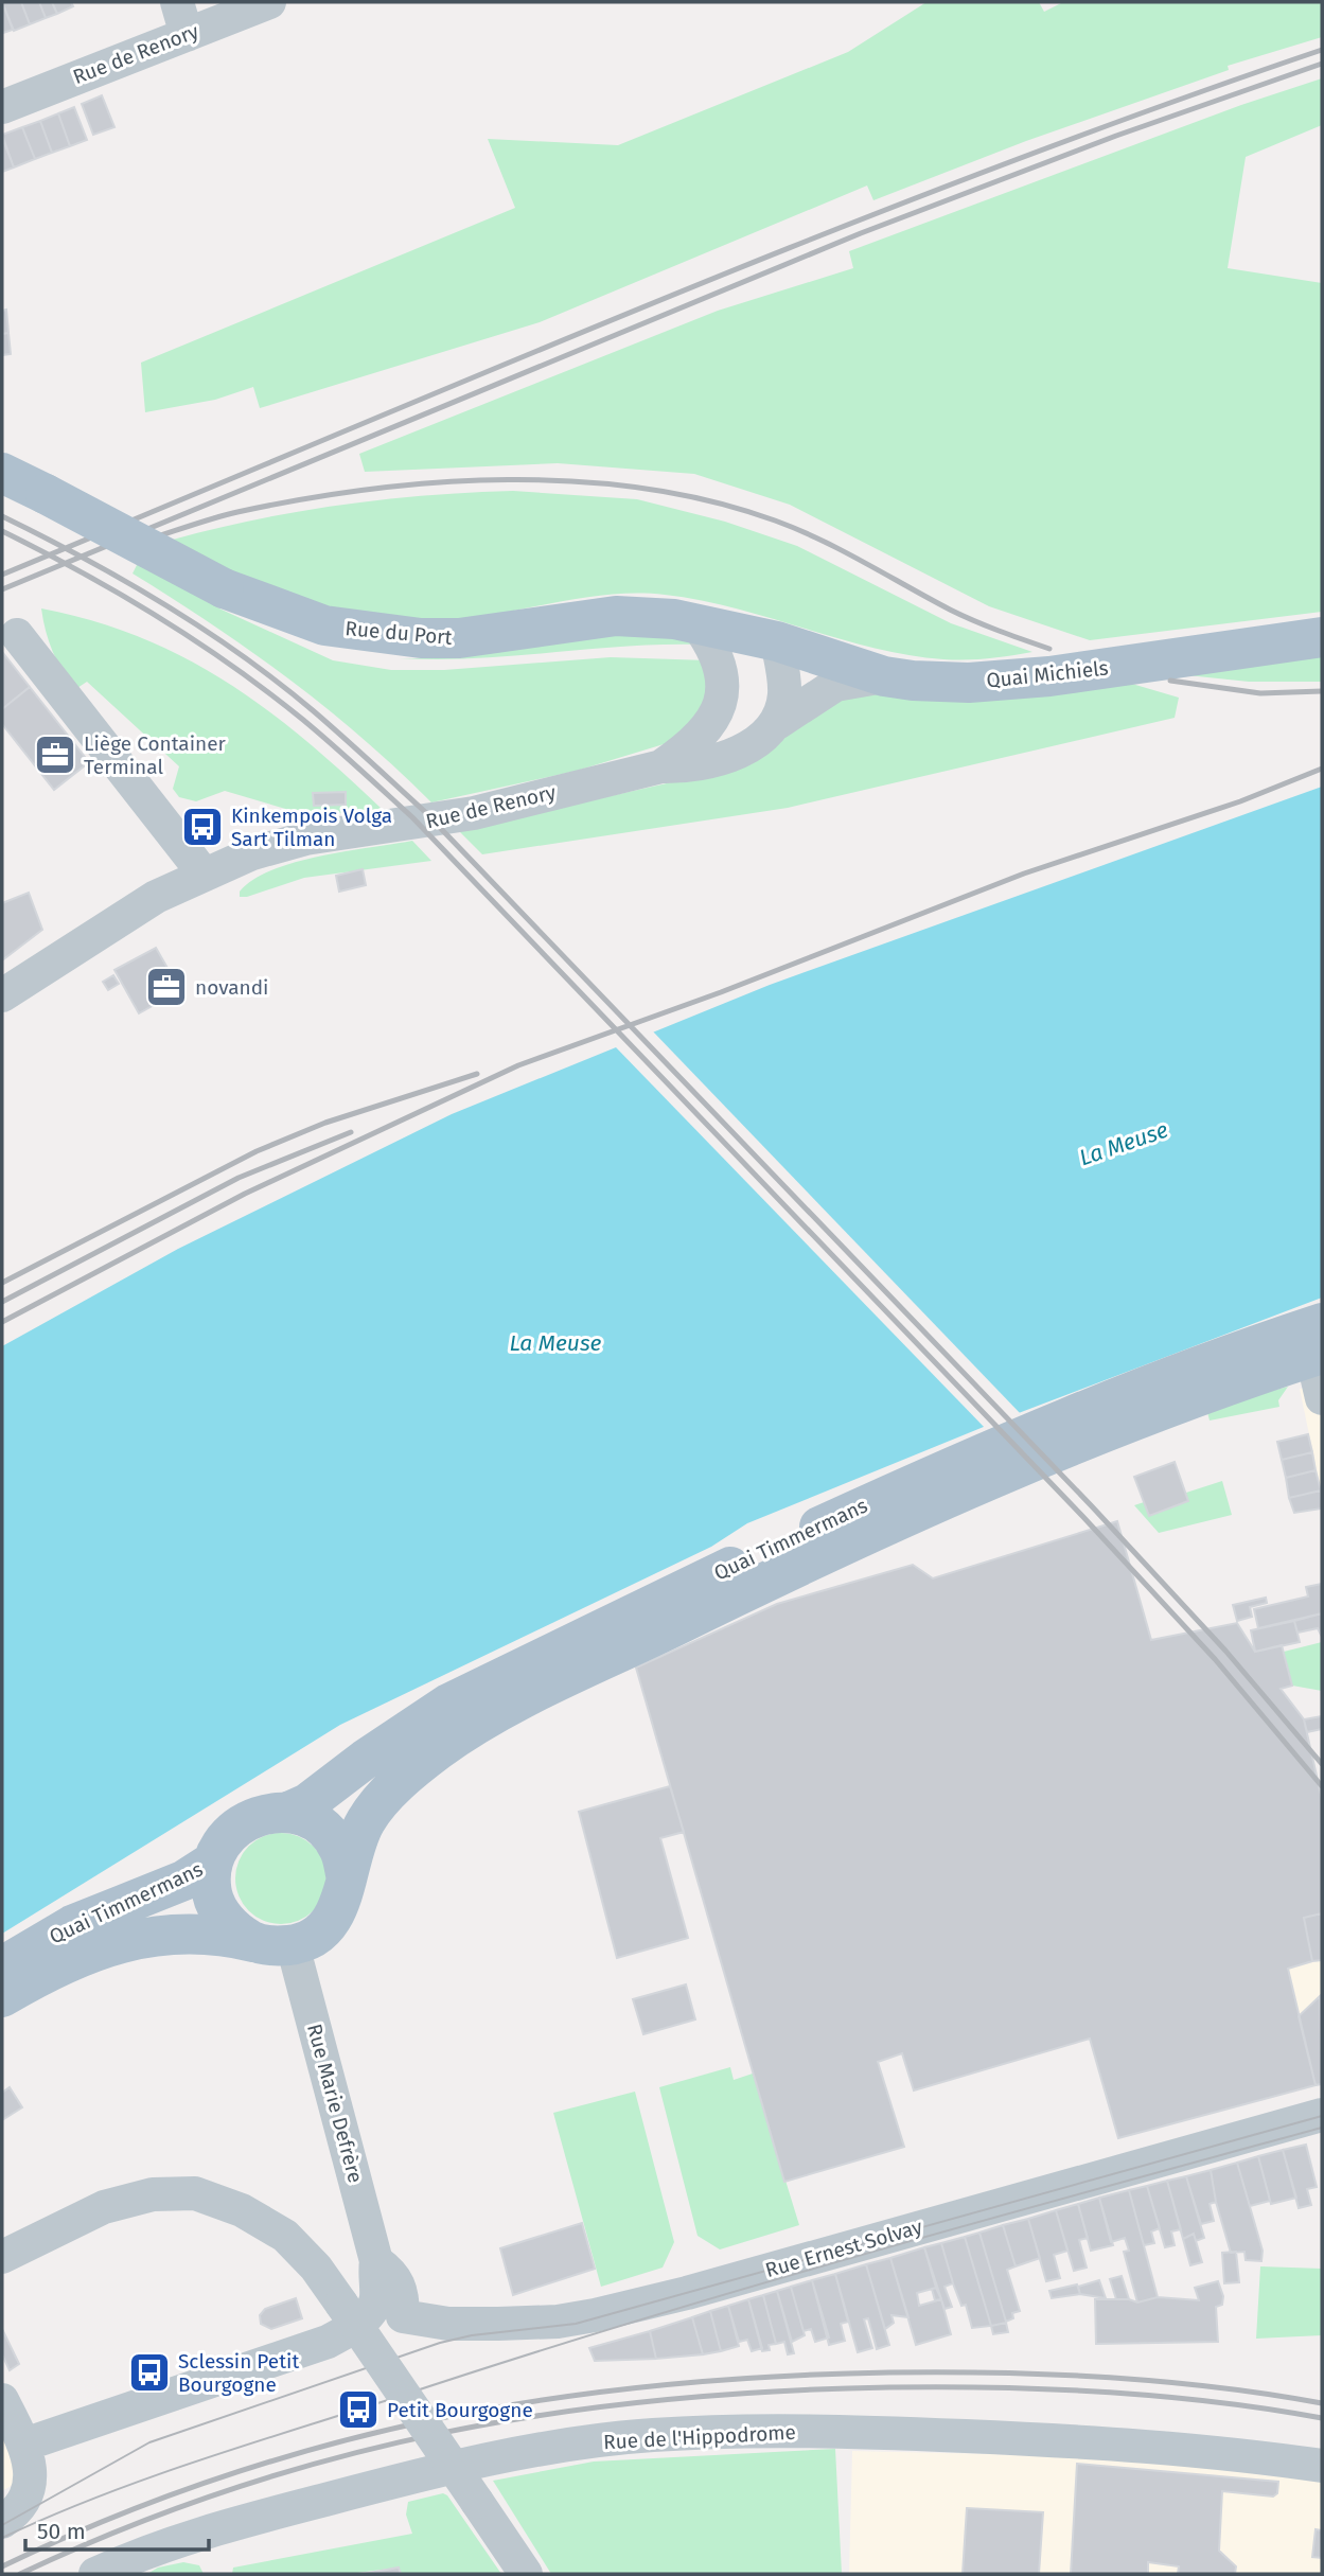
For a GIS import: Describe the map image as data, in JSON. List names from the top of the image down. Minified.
{"streets":{"main road":["Rue du Port","Quai Michiels","Quai Timmermans"],"street":["Rue de Renory","Rue Marie Defrère","Rue Ernest Solvay","Rue de l'Hippodrome"]},"crossings":[["Rue de Renory","Rue du Port"],["Rue de Renory","Quai Michiels"],["Rue du Port","Quai Michiels"],["Quai Timmermans","Rue Marie Defrère"],["Rue Marie Defrère","Rue Ernest Solvay"]],"water":["La Meuse"],"places":{"office":["Liège Container Terminal","novandi"],"bus stop":["Kinkempois Volga Sart Tilman","Sclessin Petit Bourgogne","Petit Bourgogne"]},"scale_bar":"50 m"}
